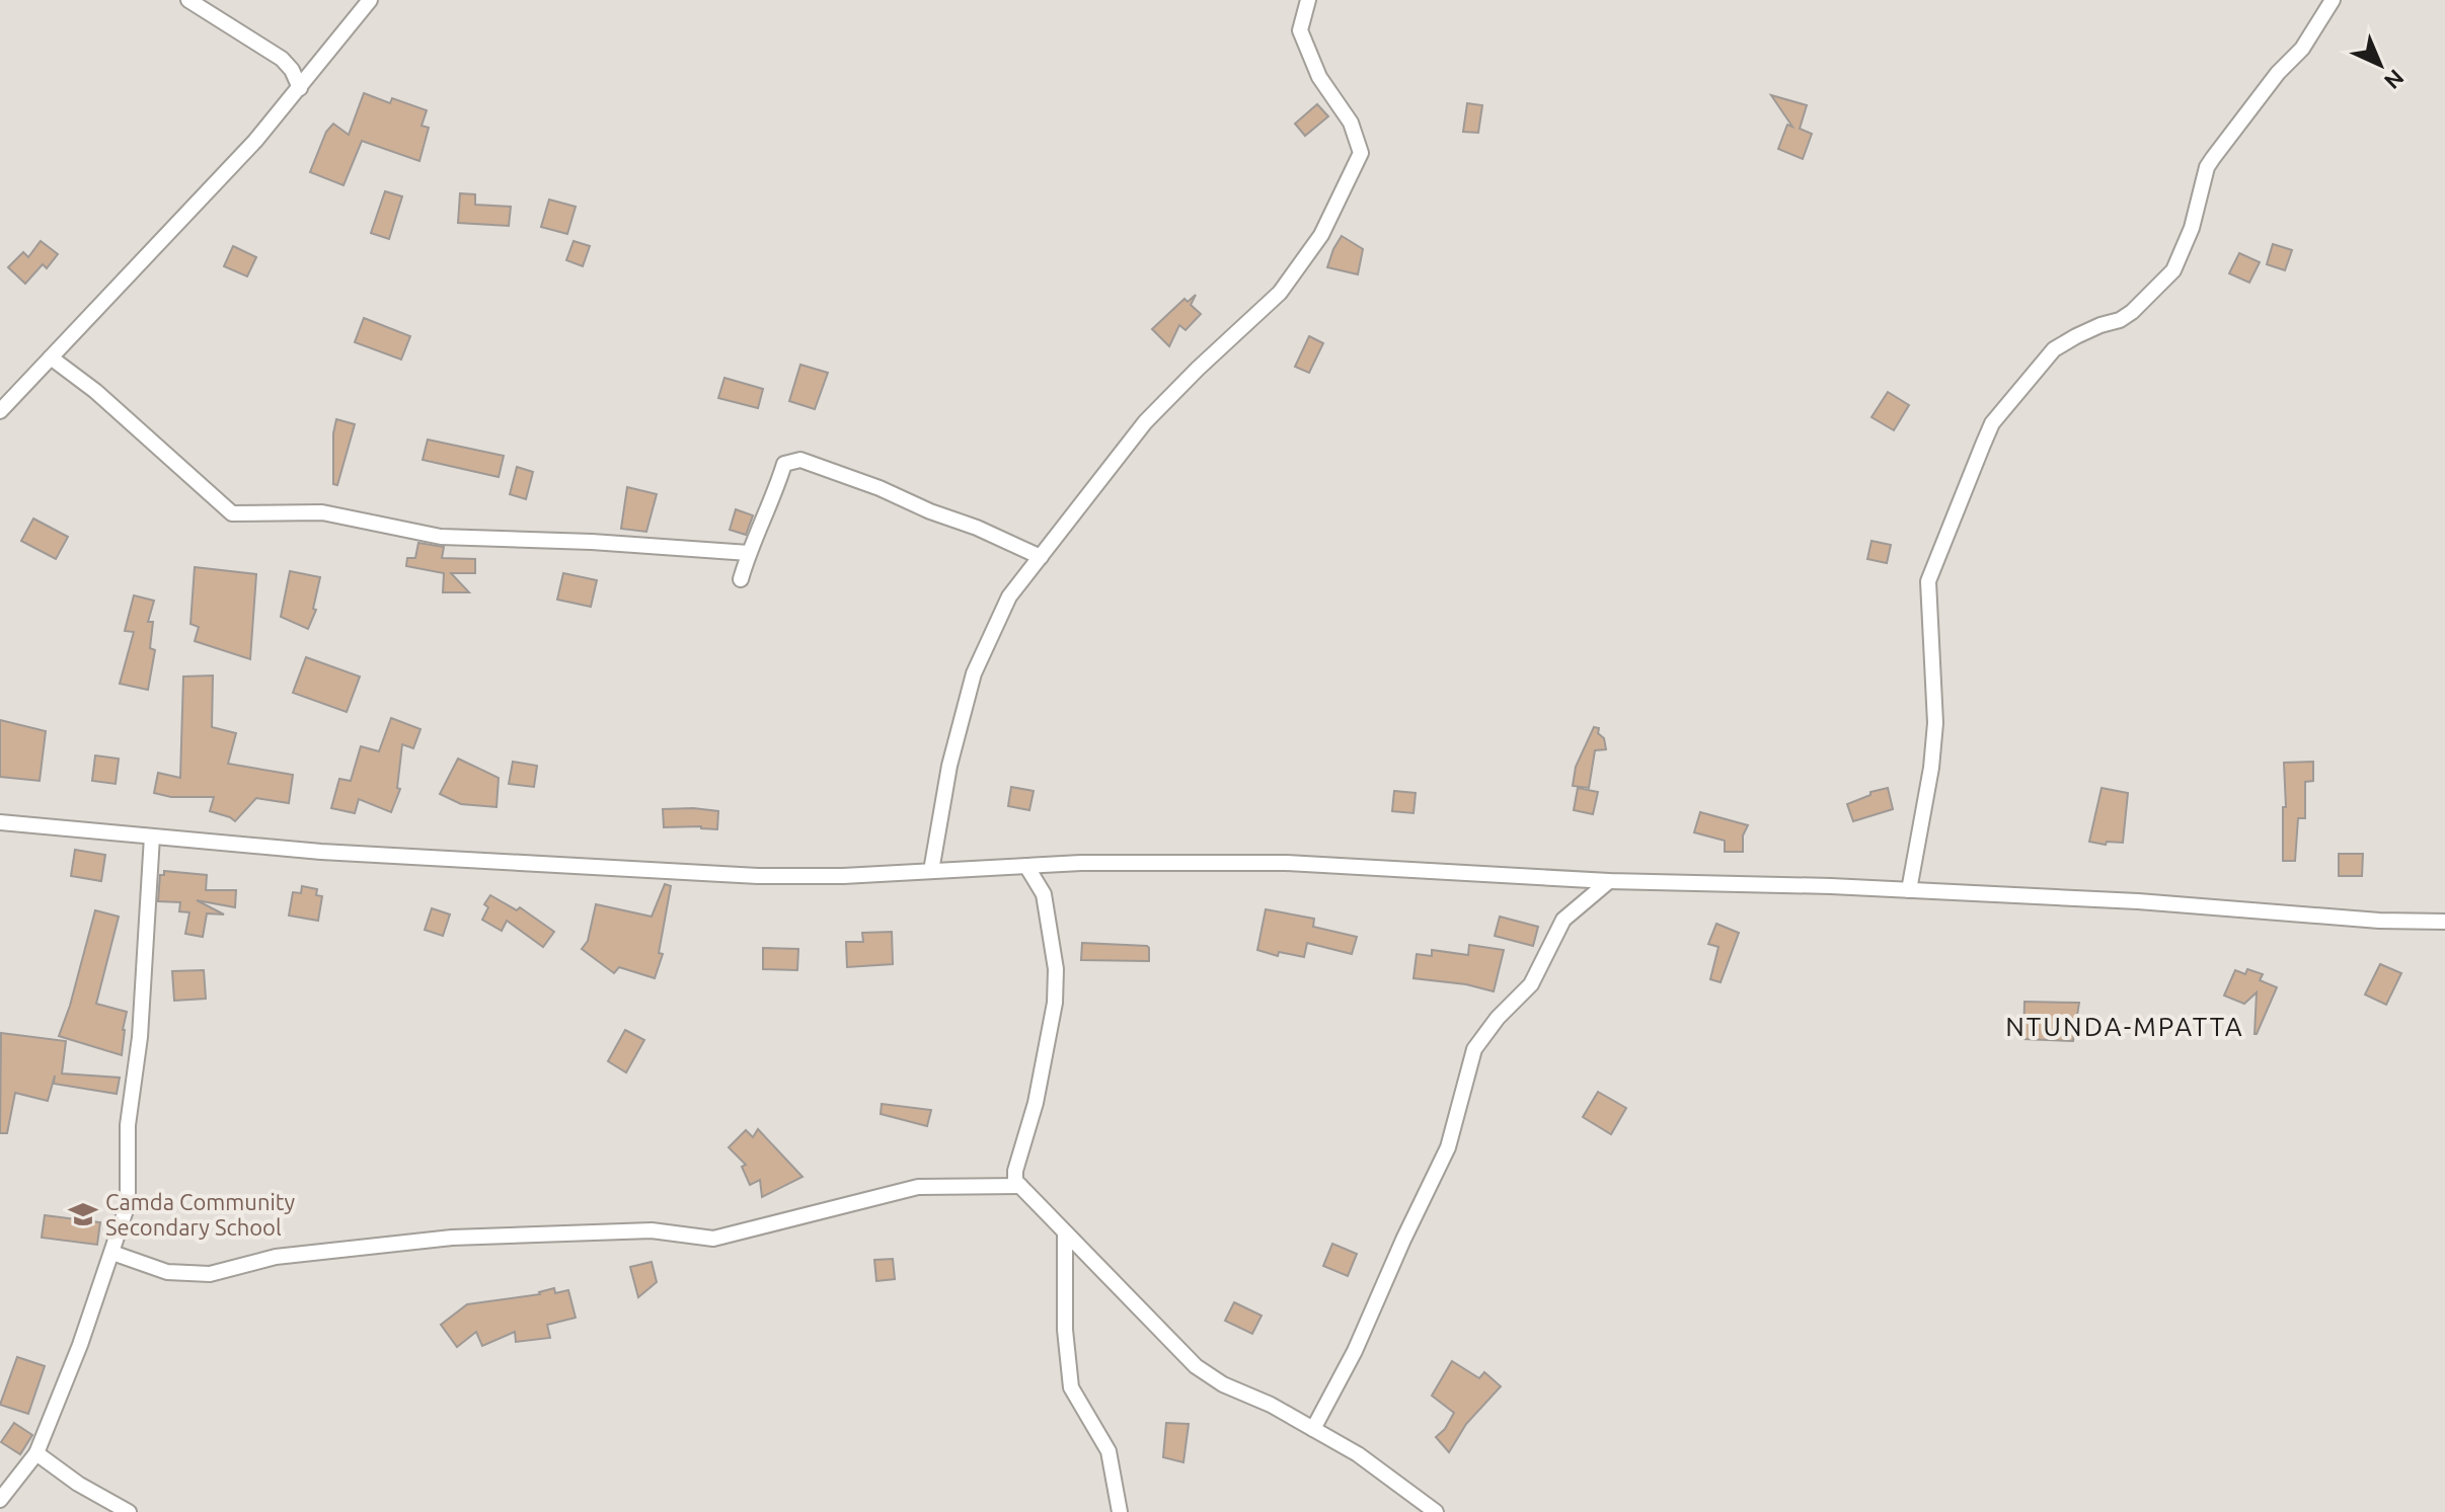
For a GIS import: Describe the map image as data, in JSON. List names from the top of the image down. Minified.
{"districts":["NTUNDA-MPATTA"],"places":{"school or university":["Camda Community Secondary School"]},"north":"bottom right"}
